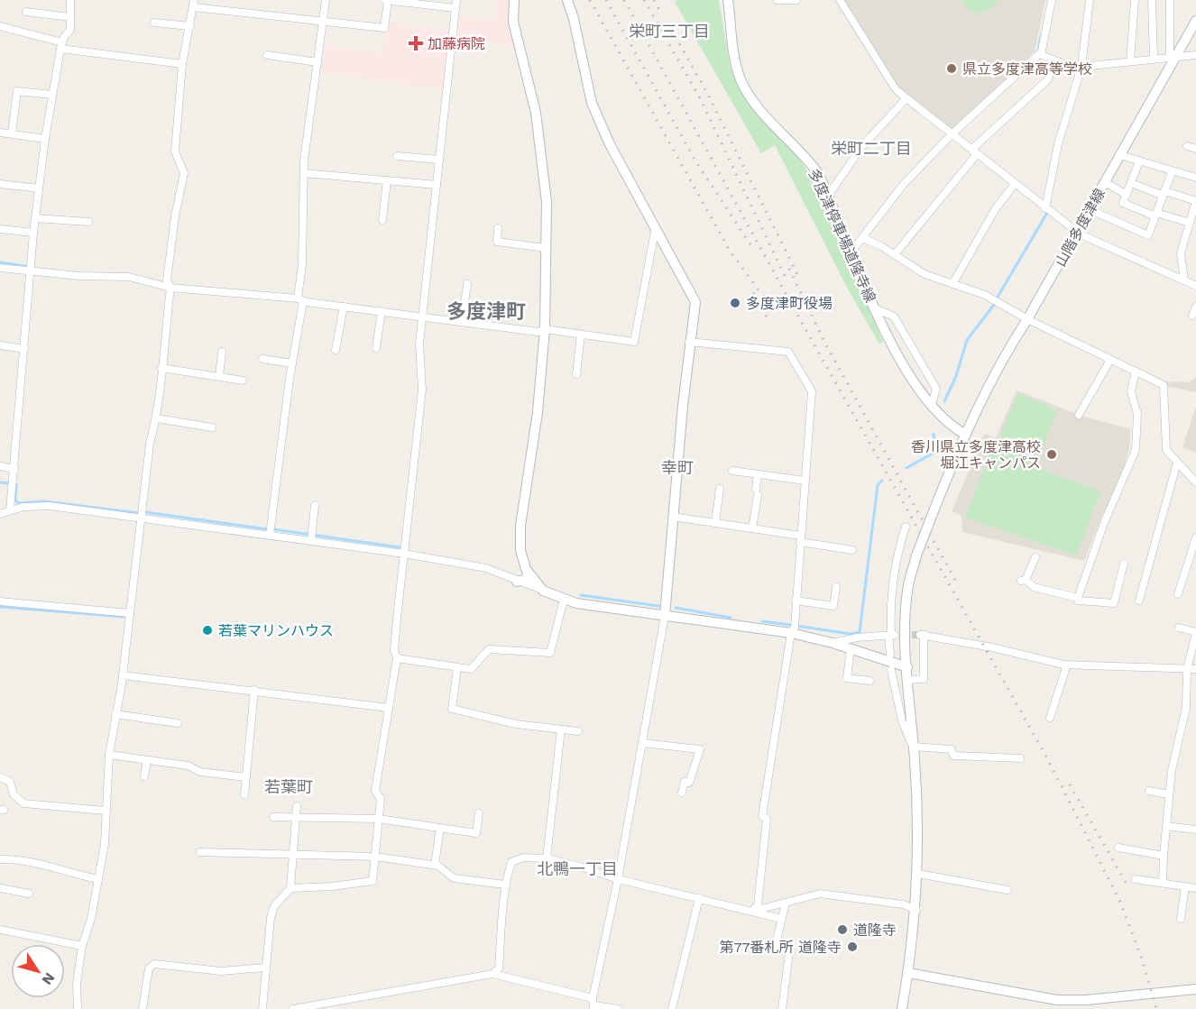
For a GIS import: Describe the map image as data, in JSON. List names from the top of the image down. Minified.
{"streets":{"street":["山階多度津線","多度津停車場道隆寺線"]},"crossings":[["山階多度津線","多度津停車場道隆寺線"]],"districts":["栄町三丁目","栄町二丁目","多度津町","幸町","若葉町","北鴨一丁目"],"places":{"health":["加藤病院"],"other":["県立多度津高等学校","多度津町役場","香川県立多度津高校 堀江キャンパス","若葉マリンハウス","道隆寺","第77番札所 道隆寺"]},"north":"bottom right"}
